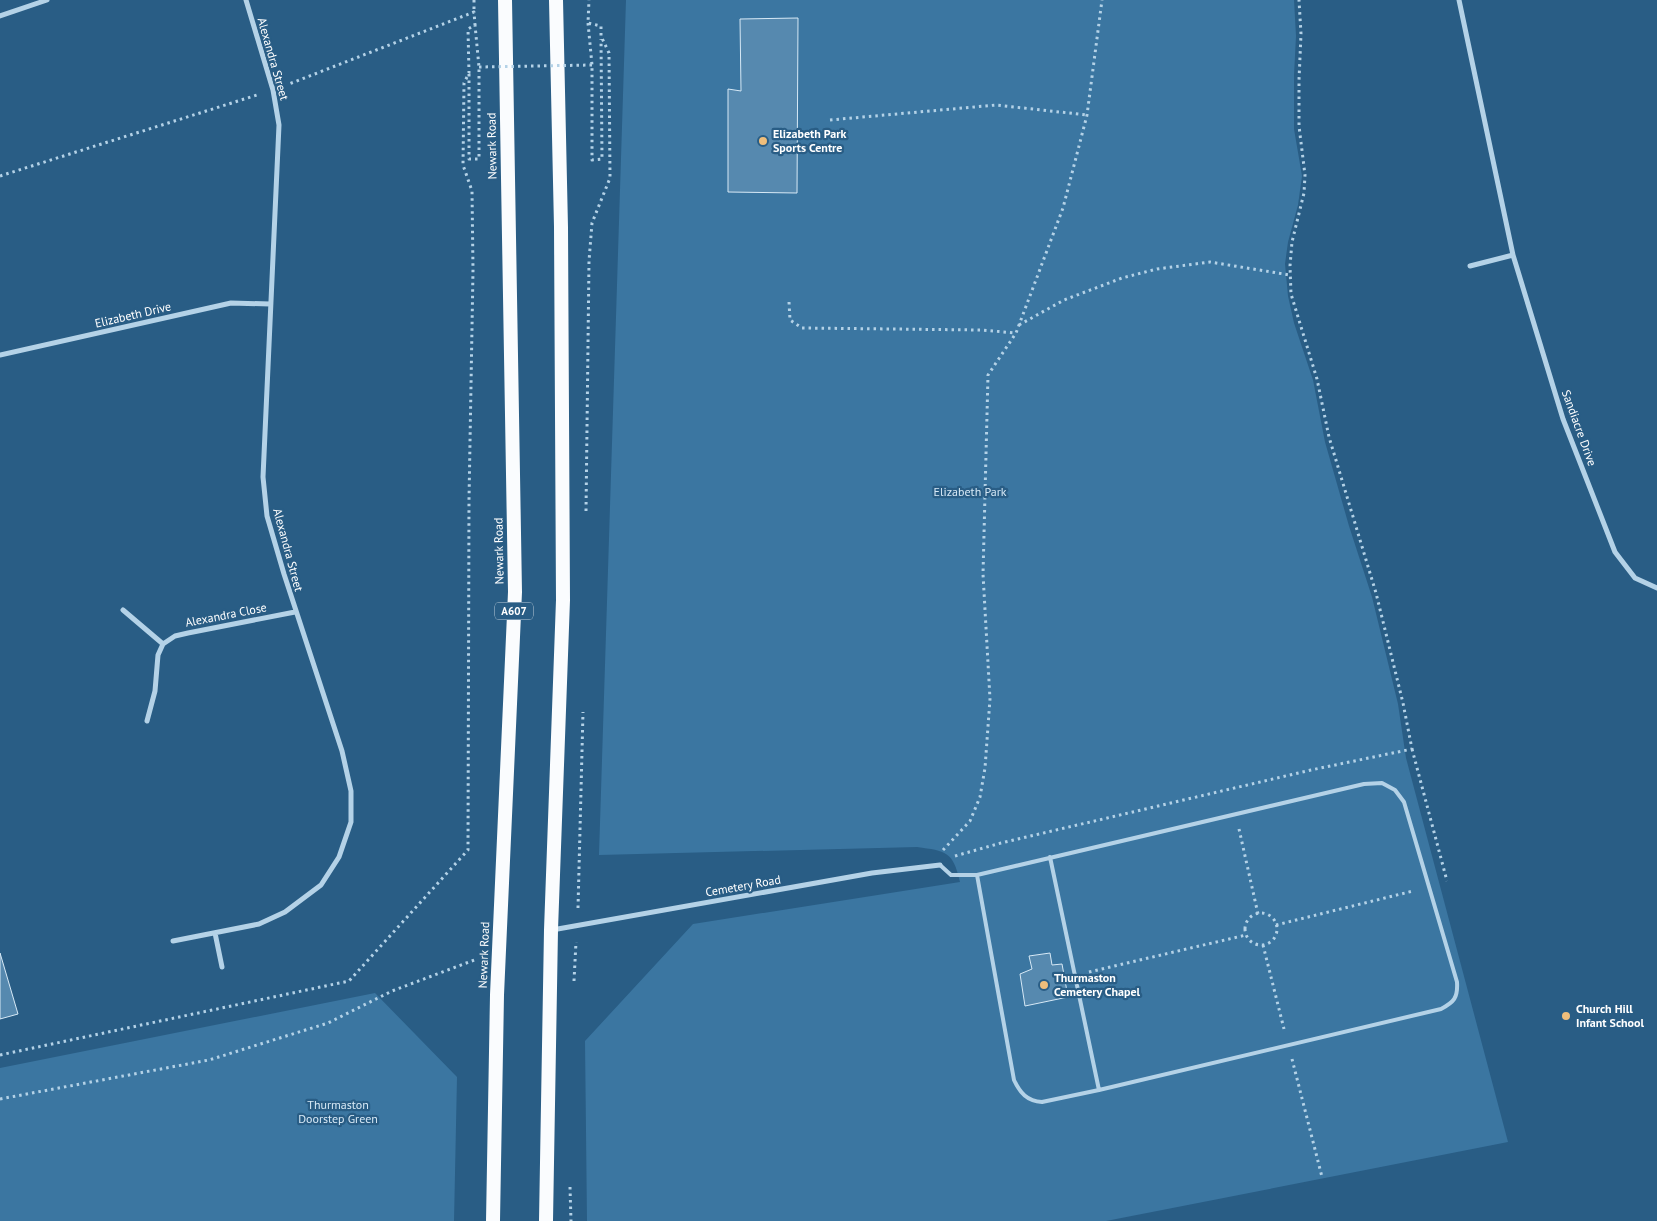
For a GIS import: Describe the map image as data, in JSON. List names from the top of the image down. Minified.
{"streets":{"highway":["Newark Road","A607"],"street":["Alexandra Street","Elizabeth Drive","Sandiacre Drive","Alexandra Close","Cemetery Road"]},"crossings":[["Alexandra Street","Elizabeth Drive"],["Alexandra Street","Alexandra Close"]],"parks":["Elizabeth Park","Thurmaston Doorstep Green"],"places":["Elizabeth Park Sports Centre","Thurmaston Cemetery Chapel","Church Hill Infant School"]}
